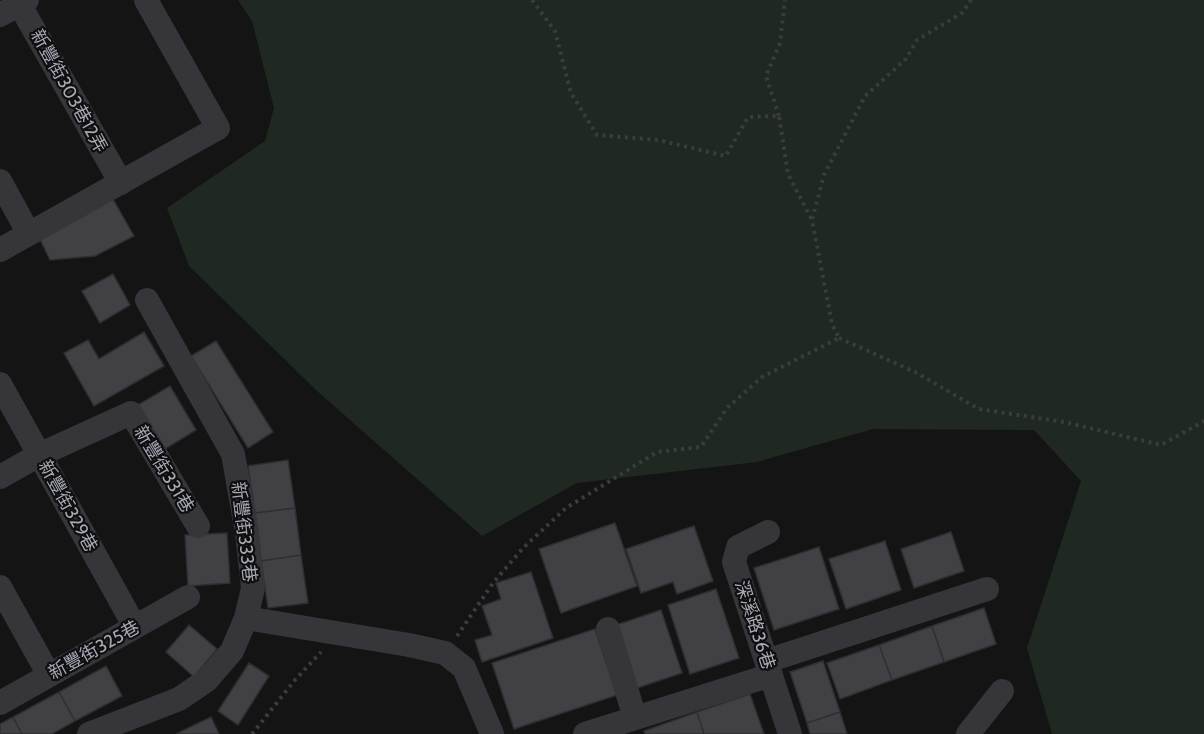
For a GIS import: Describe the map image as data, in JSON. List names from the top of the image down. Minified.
{"streets":{"street":["新豐街303巷12弄","新豐街331巷","新豐街329巷","新豐街333巷","深溪路36巷","新豐街325巷"]},"crossings":[["新豐街331巷","新豐街329巷"],["新豐街329巷","新豐街325巷"]]}
